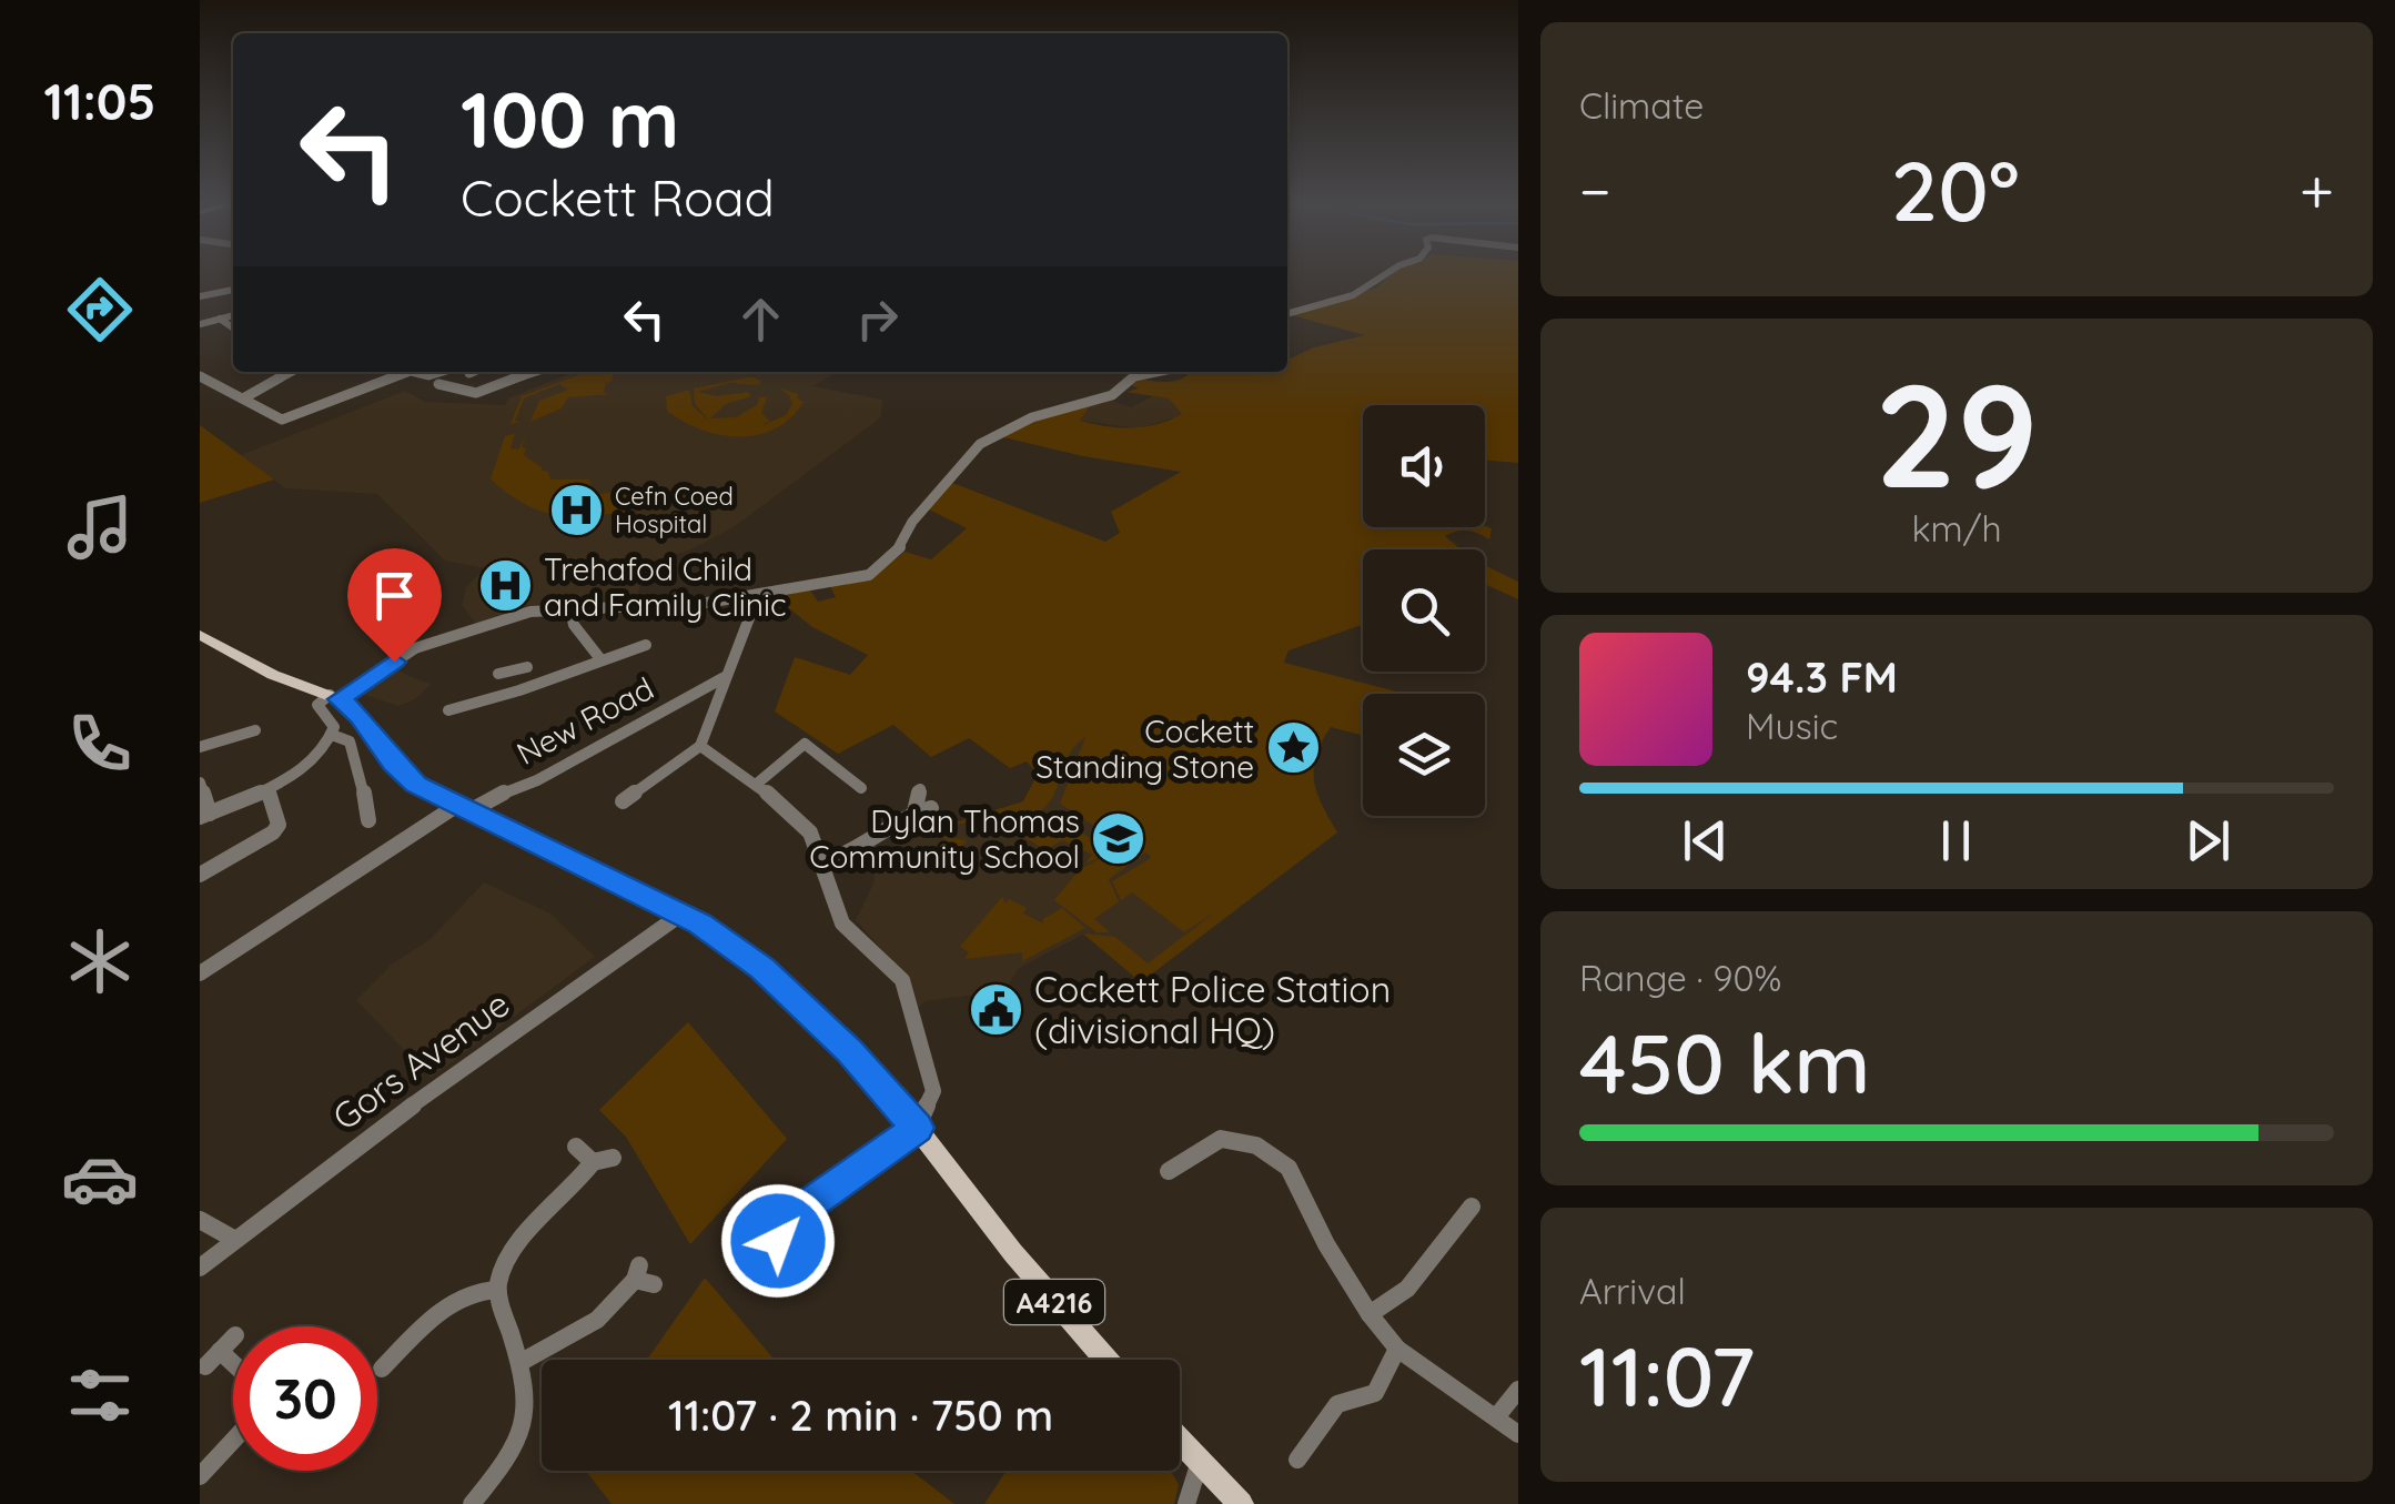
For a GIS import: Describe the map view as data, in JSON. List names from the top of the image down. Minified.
{"streets":{"main road":["A4216"],"street":["New Road","Gors Avenue"]},"crossings":[["New Road","A4216"],["Gors Avenue","A4216"]],"places":{"hospital":["Cefn Coed Hospital","Trehafod Child and Family Clinic"],"place":["Cockett Standing Stone"],"school or university":["Dylan Thomas Community School"],"public building":["Cockett Police Station (divisional HQ)"]},"page":{"tabs":"11:05","tile":["Climate",["29","km/h"],["Range · 90%","450 km"],["Arrival","11:07"]],"turn":["100 m","Cockett Road"],"heat":["−","20°","+"],"song":["94.3 FM","Music"],"limit":"30","trip":"11:07 · 2 min · 750 m"}}
